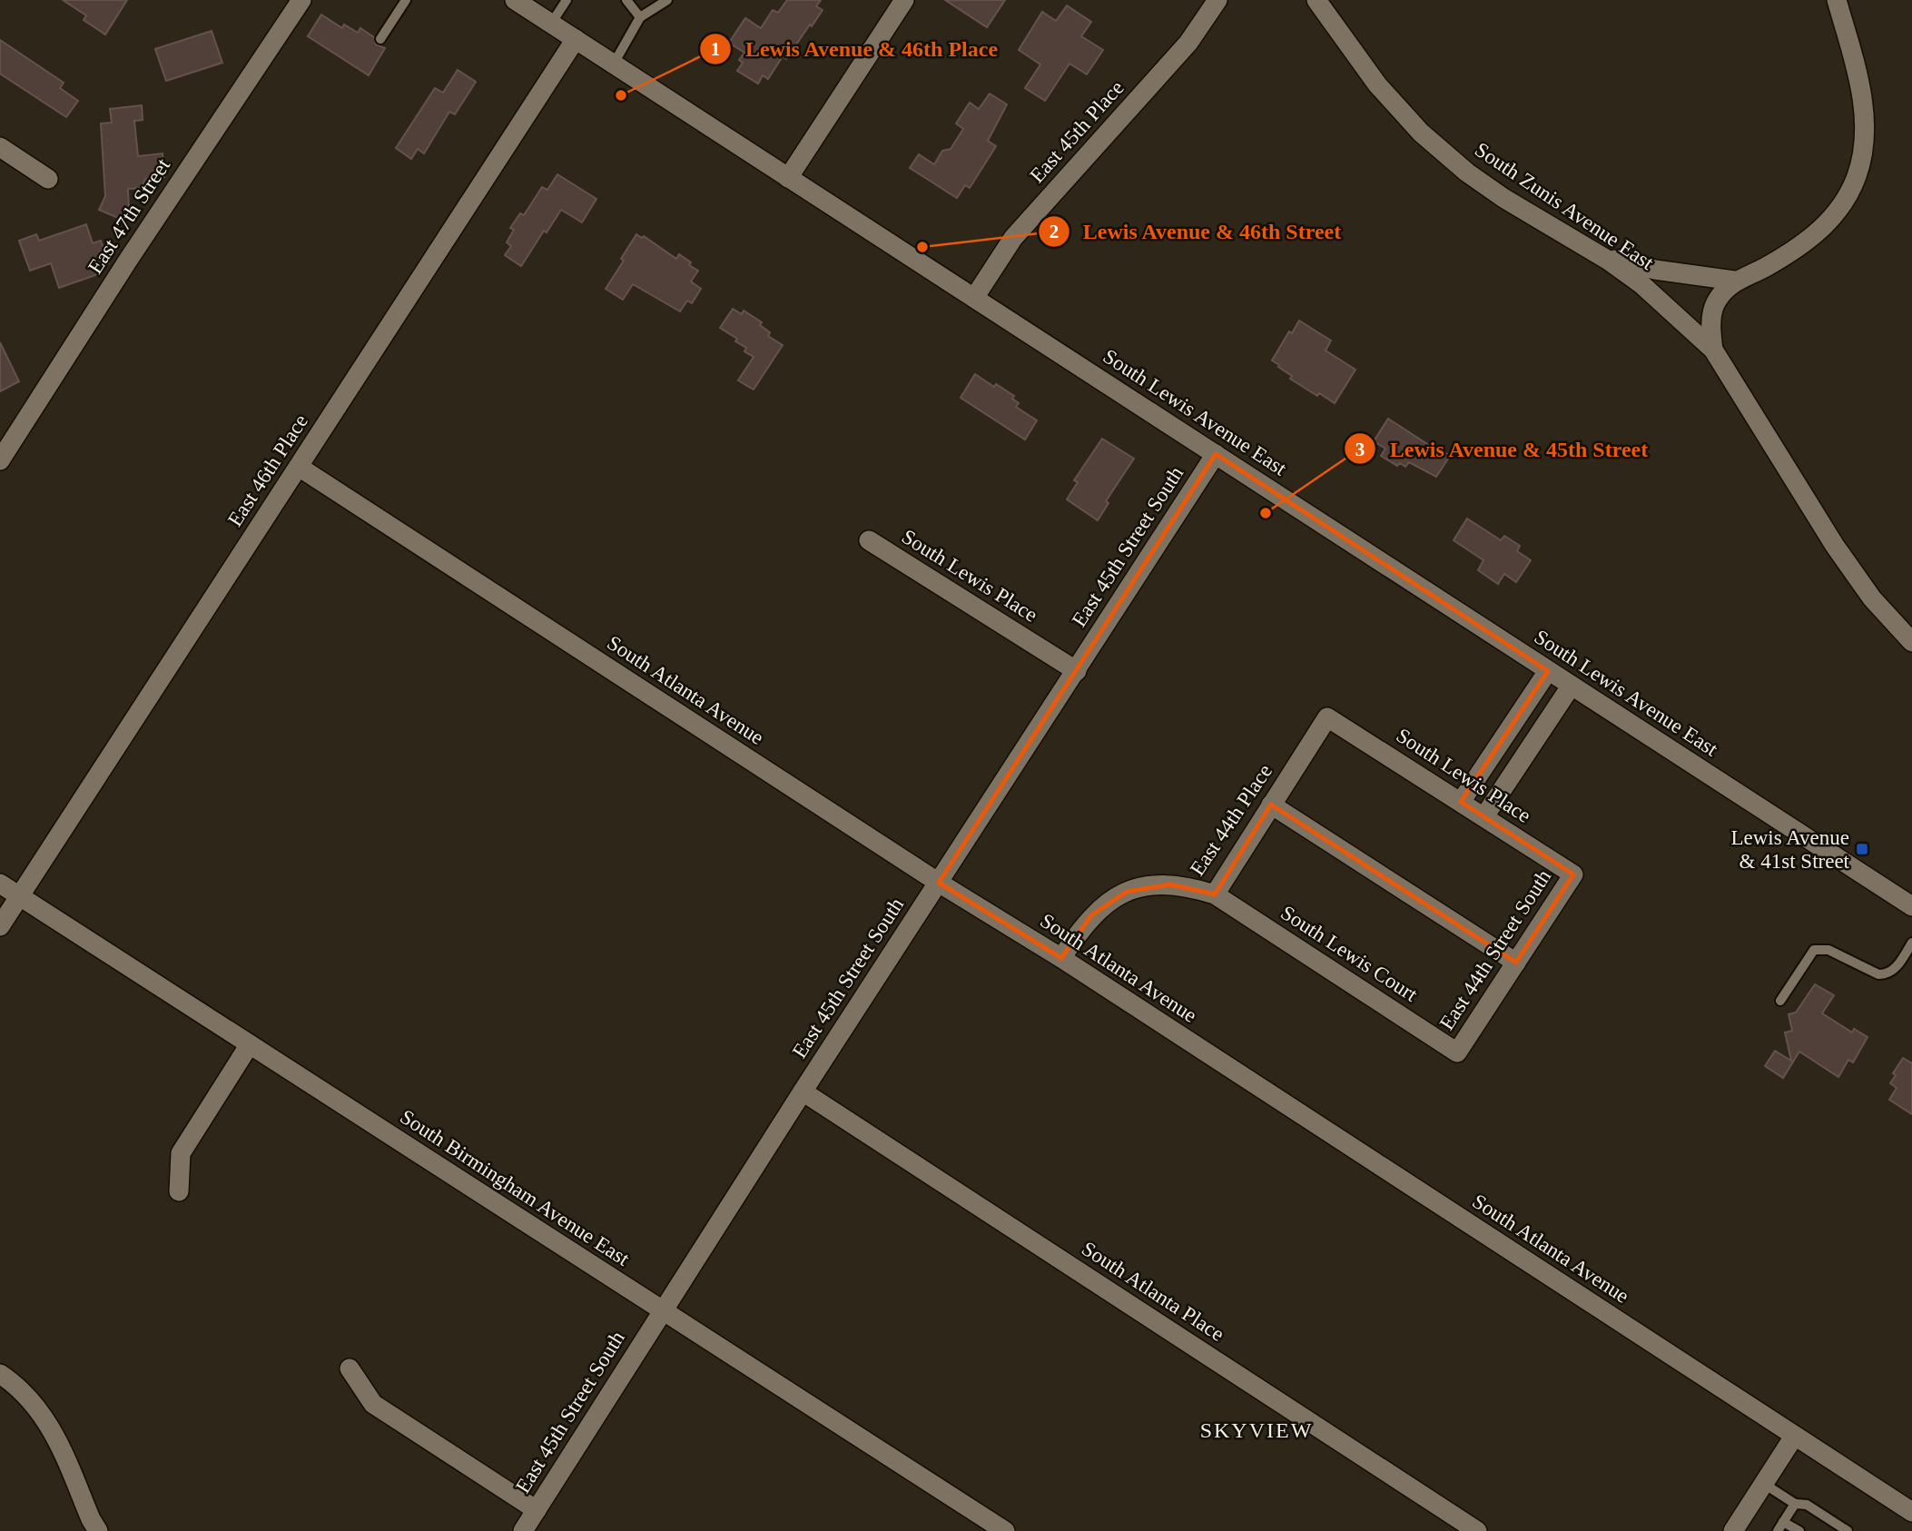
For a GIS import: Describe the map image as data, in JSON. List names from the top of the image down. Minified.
{"streets":{"street":["East 45th Place","South Zunis Avenue East","East 47th Street","South Lewis Avenue East","East 46th Place","East 45th Street South","South Lewis Place","South Atlanta Avenue","East 44th Place","East 44th Street South","South Lewis Court","South Birmingham Avenue East","South Atlanta Place"]},"crossings":[["East 45th Place","South Lewis Avenue East"],["South Lewis Avenue East","East 46th Place"],["South Lewis Avenue East","East 45th Street South"],["East 46th Place","South Atlanta Avenue"],["East 46th Place","South Birmingham Avenue East"],["East 45th Street South","South Lewis Place"],["East 45th Street South","South Atlanta Avenue"],["East 45th Street South","South Birmingham Avenue East"],["East 45th Street South","South Atlanta Place"],["South Lewis Place","East 44th Place"],["South Lewis Place","East 44th Street South"],["South Atlanta Avenue","East 44th Place"],["East 44th Place","South Lewis Court"],["East 44th Street South","South Lewis Court"]],"districts":["SKYVIEW"],"places":{"other":["Lewis Avenue & 46th Place","Lewis Avenue & 46th Street","Lewis Avenue & 45th Street"],"transit":["Lewis Avenue & 41st Street"]}}
